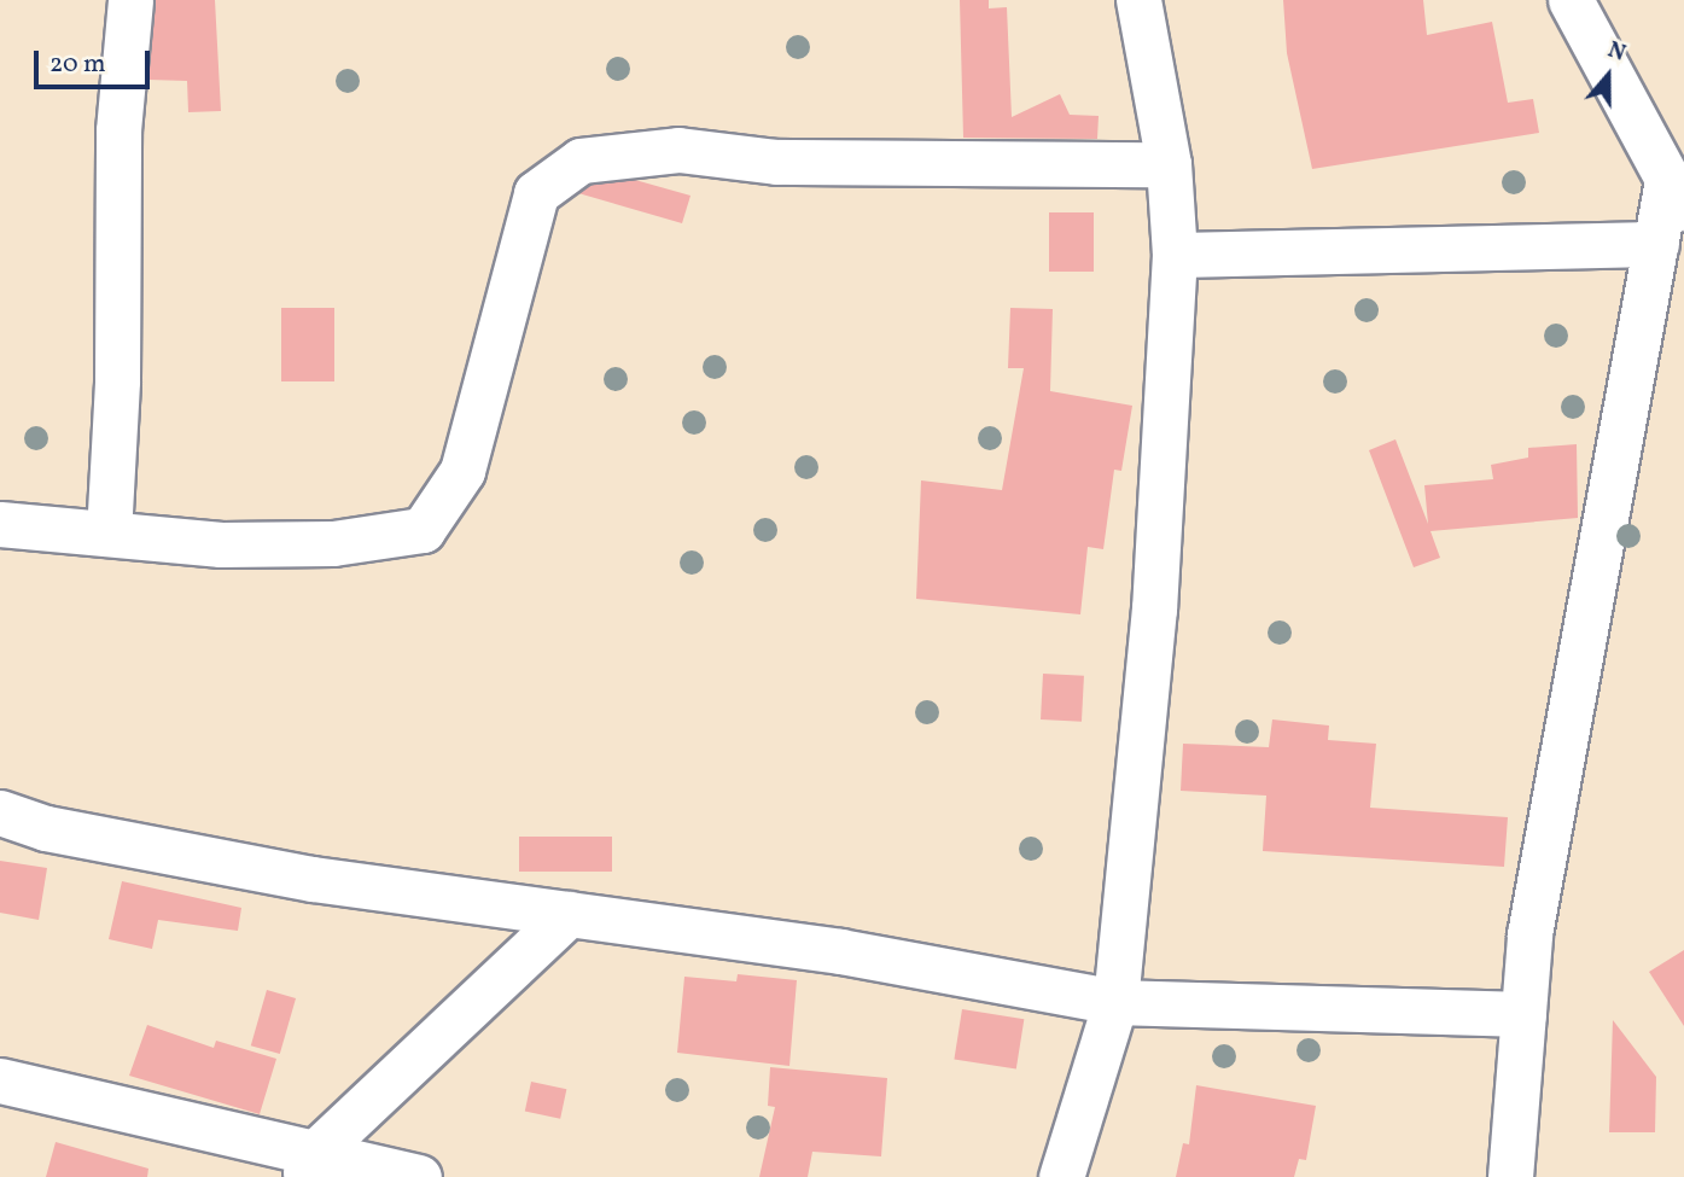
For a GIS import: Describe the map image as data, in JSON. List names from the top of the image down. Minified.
{"scale_bar":"20 m","north":"top"}
